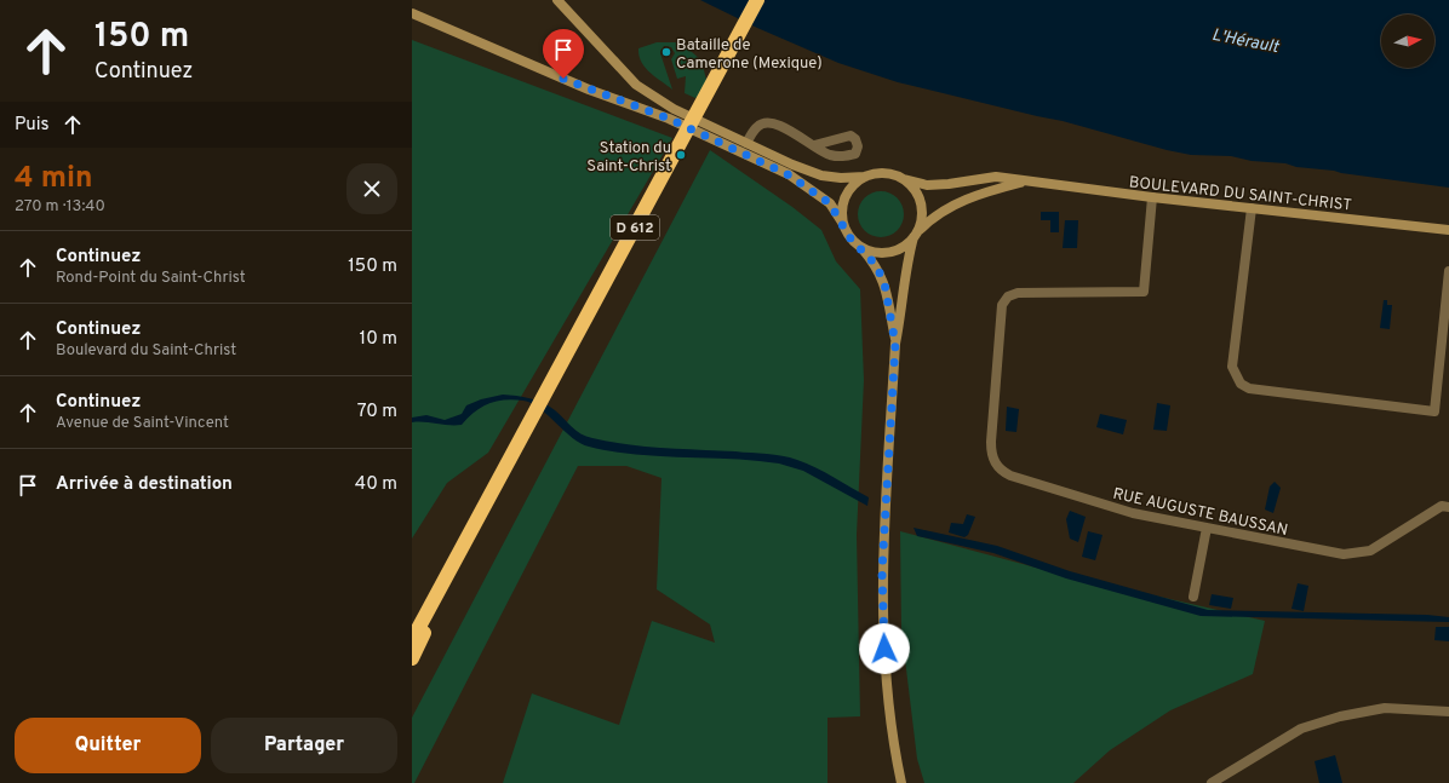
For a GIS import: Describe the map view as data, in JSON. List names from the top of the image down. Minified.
{"streets":{"highway":["D 612"],"street":["BOULEVARD DU SAINT-CHRIST","RUE AUGUSTE BAUSSAN"]},"crossings":[["BOULEVARD DU SAINT-CHRIST","RUE AUGUSTE BAUSSAN"]],"water":["L'Hérault"],"places":["Bataille de Camerone (Mexique)","Station du Saint-Christ"],"north":"right","page":{"turn":["150 m","Continuez"],"then":"Puis","heading":["4 min","270 m · 13:40"],"list":[{"name":"Continuez","note":"Rond-Point du Saint-Christ","value":"150 m"},{"name":"Continuez","note":"Boulevard du Saint-Christ","value":"10 m"},{"name":"Continuez","note":"Avenue de Saint-Vincent","value":"70 m"},{"name":"Arrivée à destination","value":"40 m"}],"buttons":["Quitter","Partager"]}}
